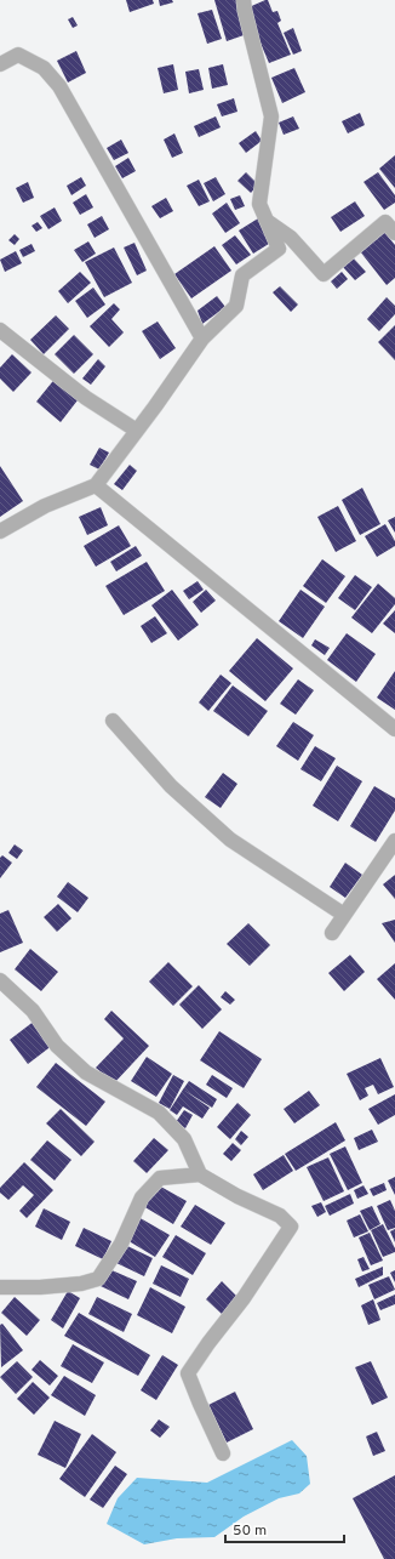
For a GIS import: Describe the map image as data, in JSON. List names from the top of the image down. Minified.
{"scale_bar":"50 m"}
